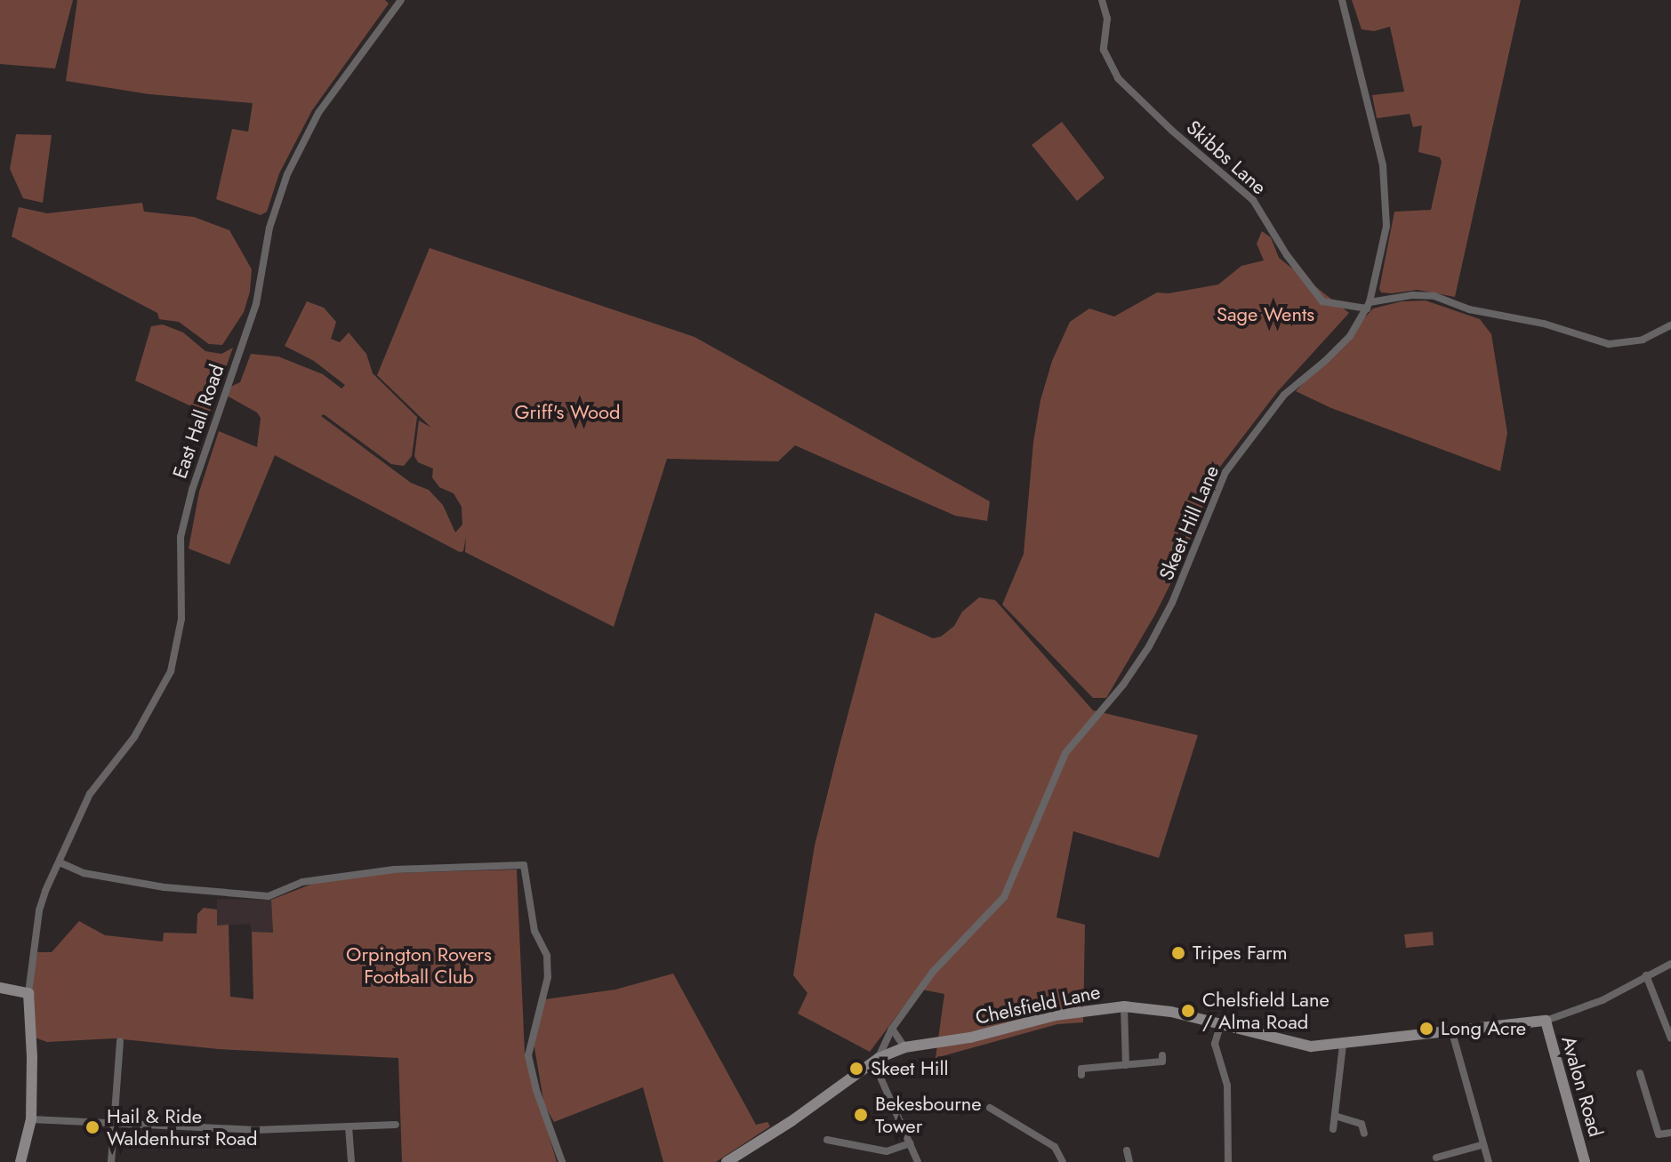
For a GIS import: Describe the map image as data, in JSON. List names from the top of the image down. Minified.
{"streets":{"street":["Skibbs Lane","East Hall Road","Skeet Hill Lane","Chelsfield Lane","Avalon Road"]},"crossings":[["Skibbs Lane","Skeet Hill Lane"],["Skeet Hill Lane","Chelsfield Lane"],["Chelsfield Lane","Avalon Road"]],"parks":["Sage Wents","Griff's Wood","Orpington Rovers Football Club"],"places":["Tripes Farm","Chelsfield Lane / Alma Road","Long Acre","Skeet Hill","Bekesbourne Tower","Hail & Ride Waldenhurst Road"]}
